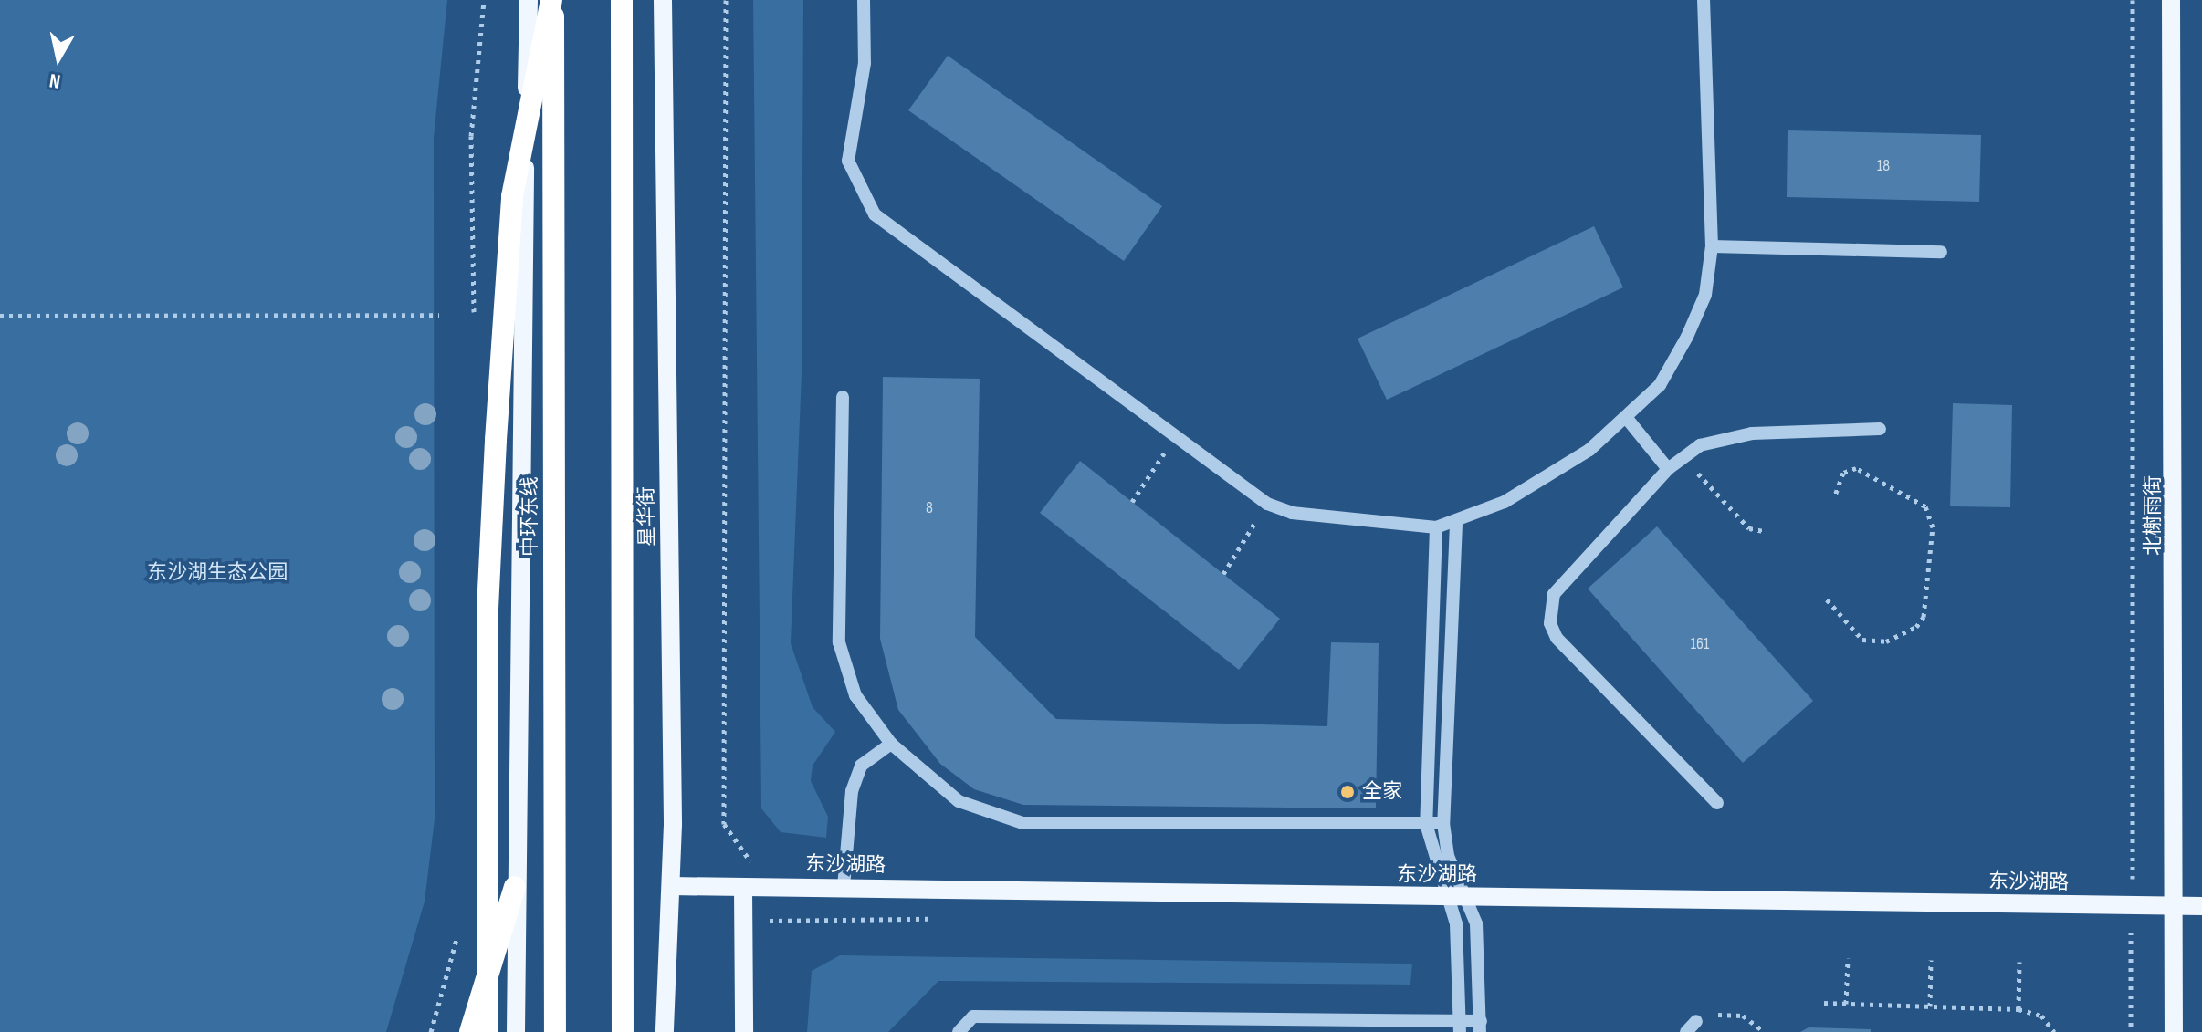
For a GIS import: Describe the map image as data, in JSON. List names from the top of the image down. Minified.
{"streets":{"highway":["中环东线"],"main road":["北榭雨街","星华街","东沙湖路"]},"crossings":[["北榭雨街","东沙湖路"],["星华街","东沙湖路"]],"parks":["东沙湖生态公园"],"places":["全家"],"house_numbers":["18","8","161"],"north":"bottom"}
